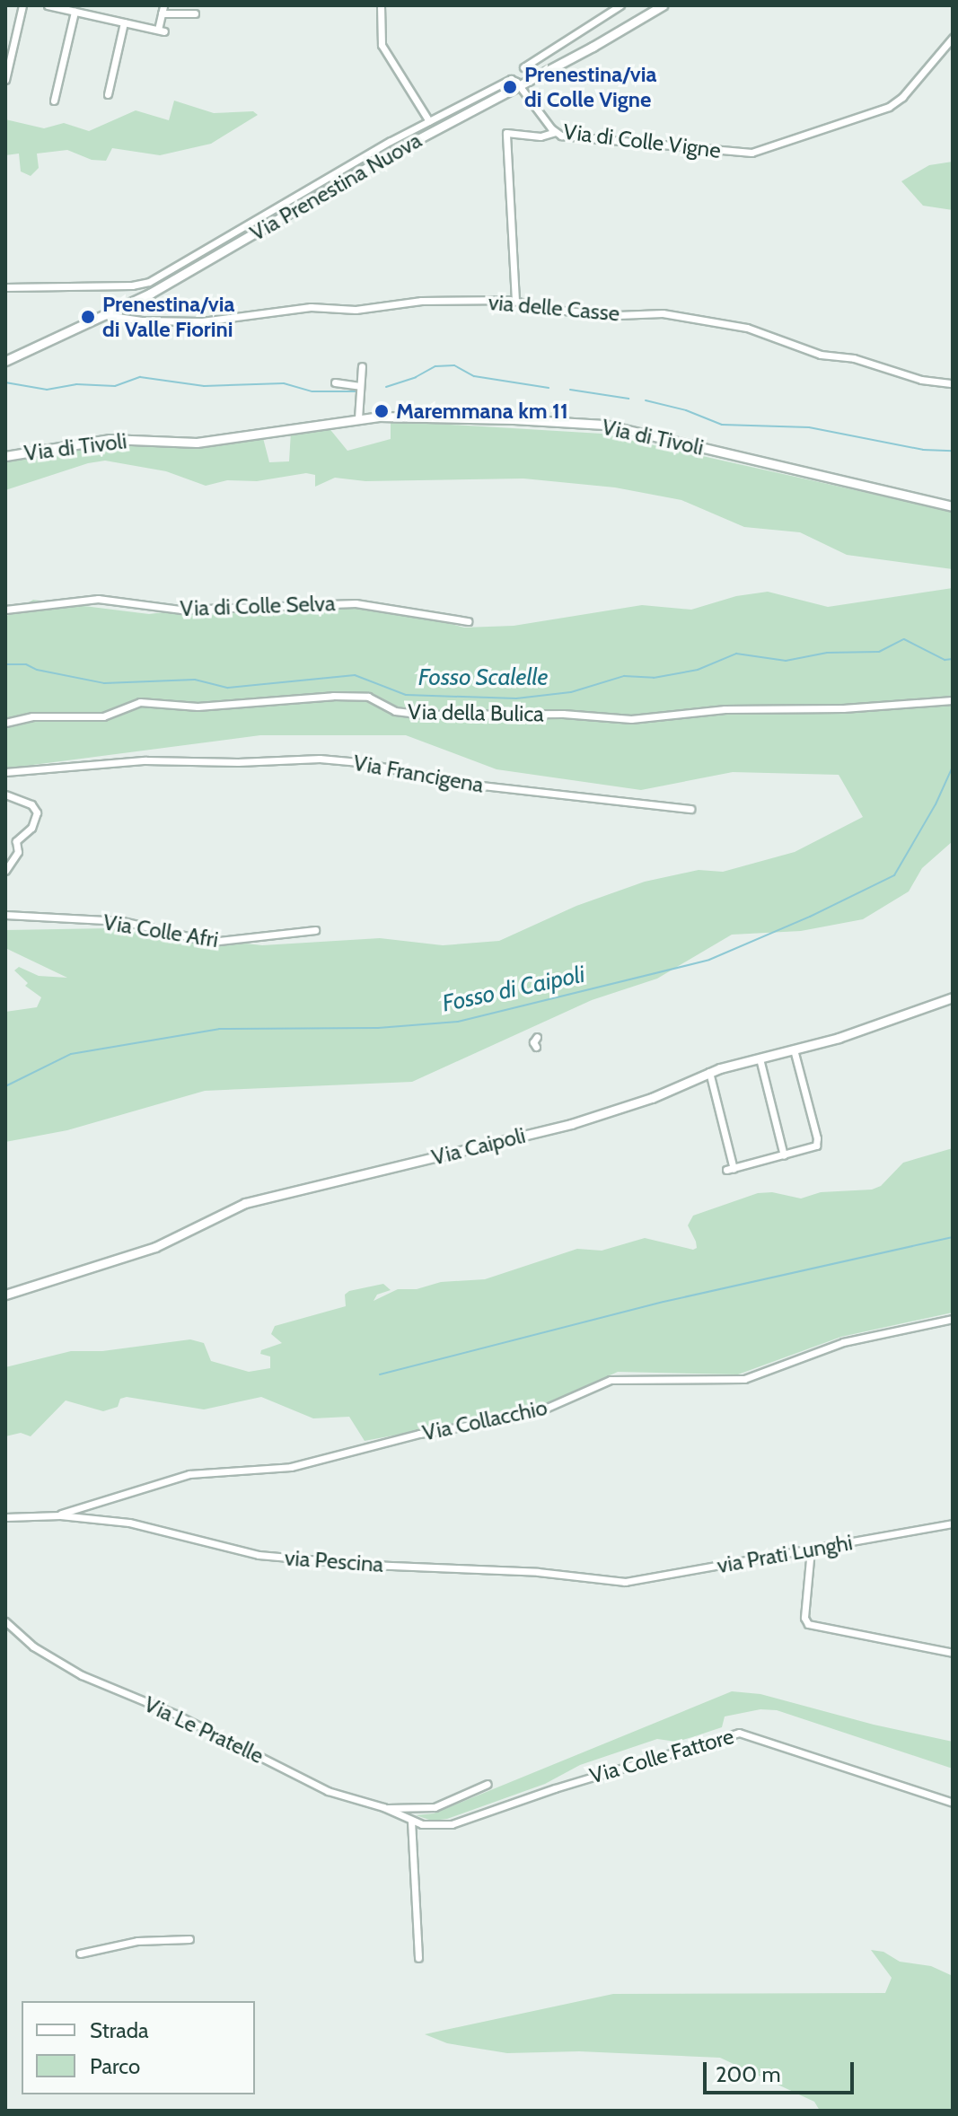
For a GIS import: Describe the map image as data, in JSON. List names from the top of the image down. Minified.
{"streets":{"main road":["Via Prenestina Nuova","Via di Tivoli","Via Caipoli"],"street":["Via di Colle Vigne","via delle Casse","Via di Colle Selva","Via della Bulica","Via Francigena","Via Colle Afri","Via Collacchio","via Prati Lunghi","via Pescina","Via Le Pratelle","Via Colle Fattore"]},"crossings":[["Via di Colle Vigne","Via Prenestina Nuova"],["Via Prenestina Nuova","via delle Casse"],["Via Collacchio","via Pescina"],["via Prati Lunghi","via Pescina"],["Via Le Pratelle","Via Colle Fattore"]],"water":["Fosso Scalelle","Fosso di Caipoli"],"places":["Prenestina/via di Colle Vigne","Prenestina/via di Valle Fiorini","Maremmana km 11"],"legend":["Strada","Parco"],"scale_bar":"200 m"}
